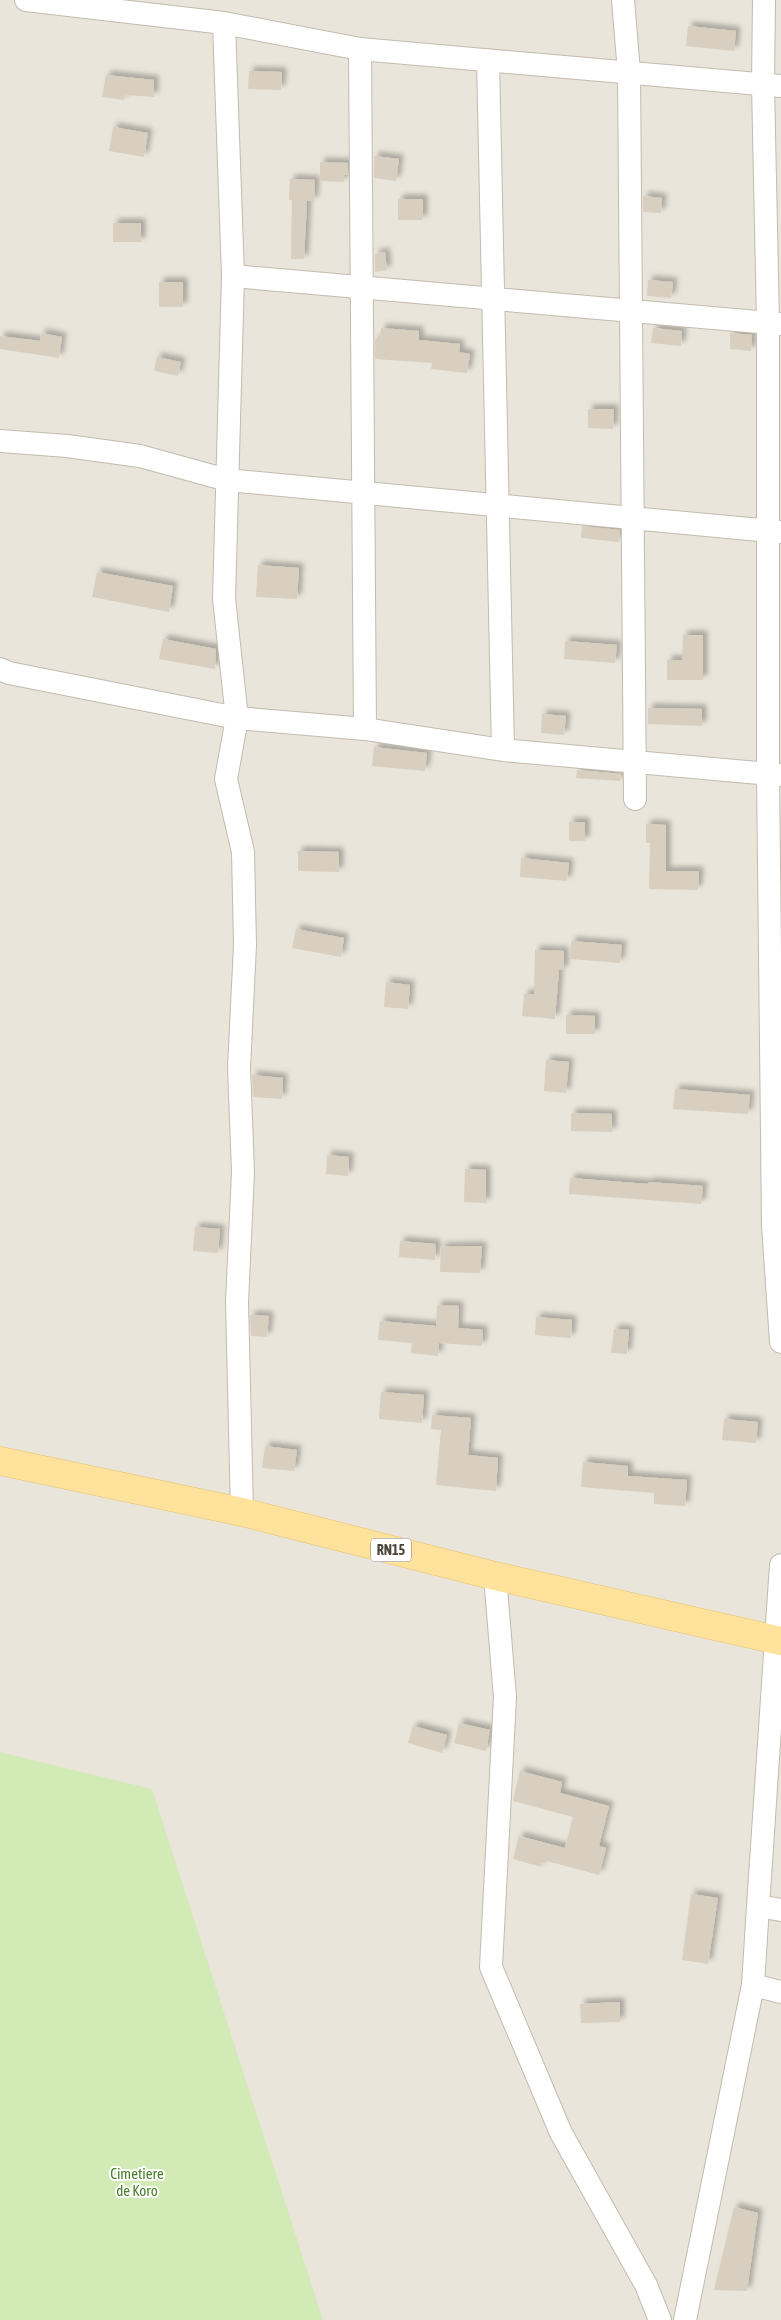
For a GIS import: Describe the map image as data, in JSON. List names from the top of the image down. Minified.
{"streets":{"main road":["RN15"]},"parks":["Cimetiere de Koro"]}
